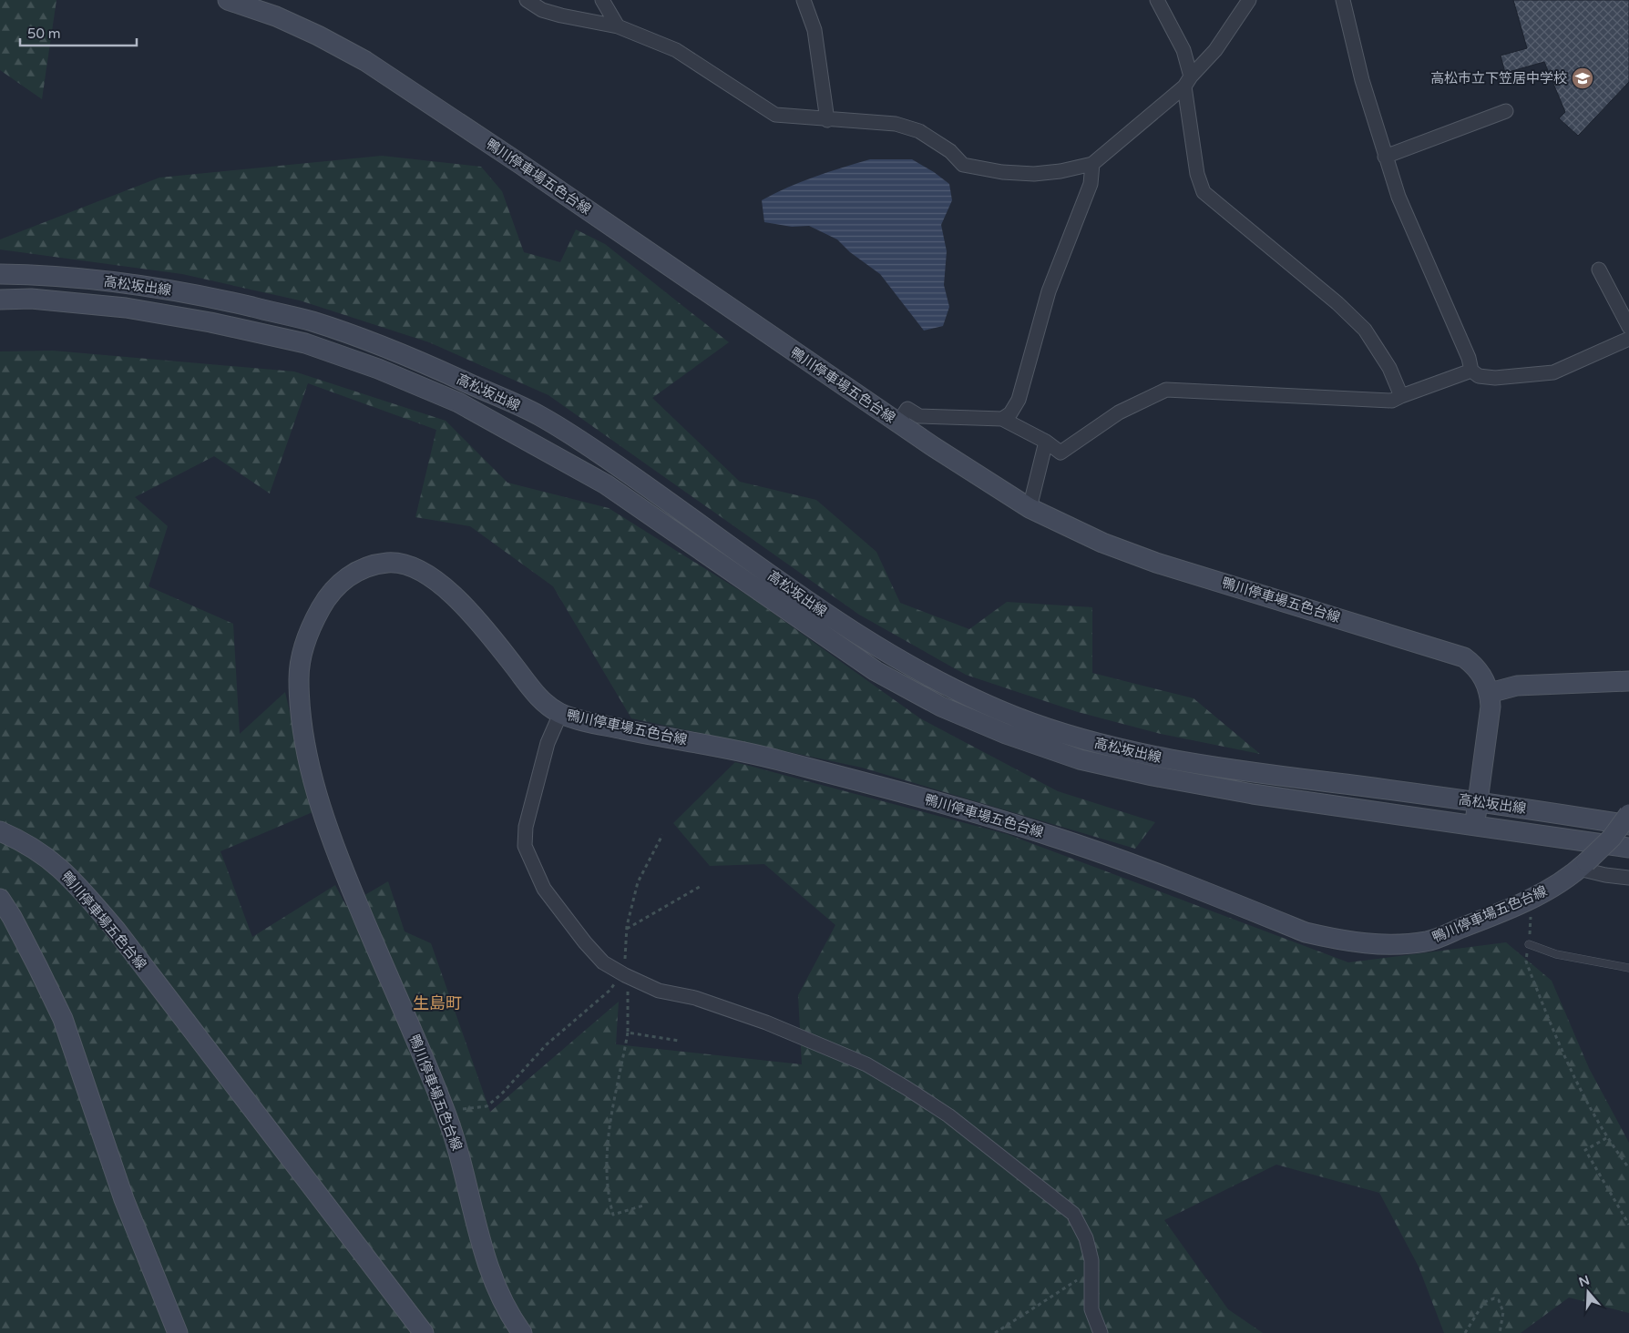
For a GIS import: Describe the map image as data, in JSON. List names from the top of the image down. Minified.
{"streets":{"main road":["鴨川停車場五色台線","高松坂出線"]},"districts":["生島町"],"places":{"school or university":["高松市立下笠居中学校"]},"scale_bar":"50 m","north":"top"}
